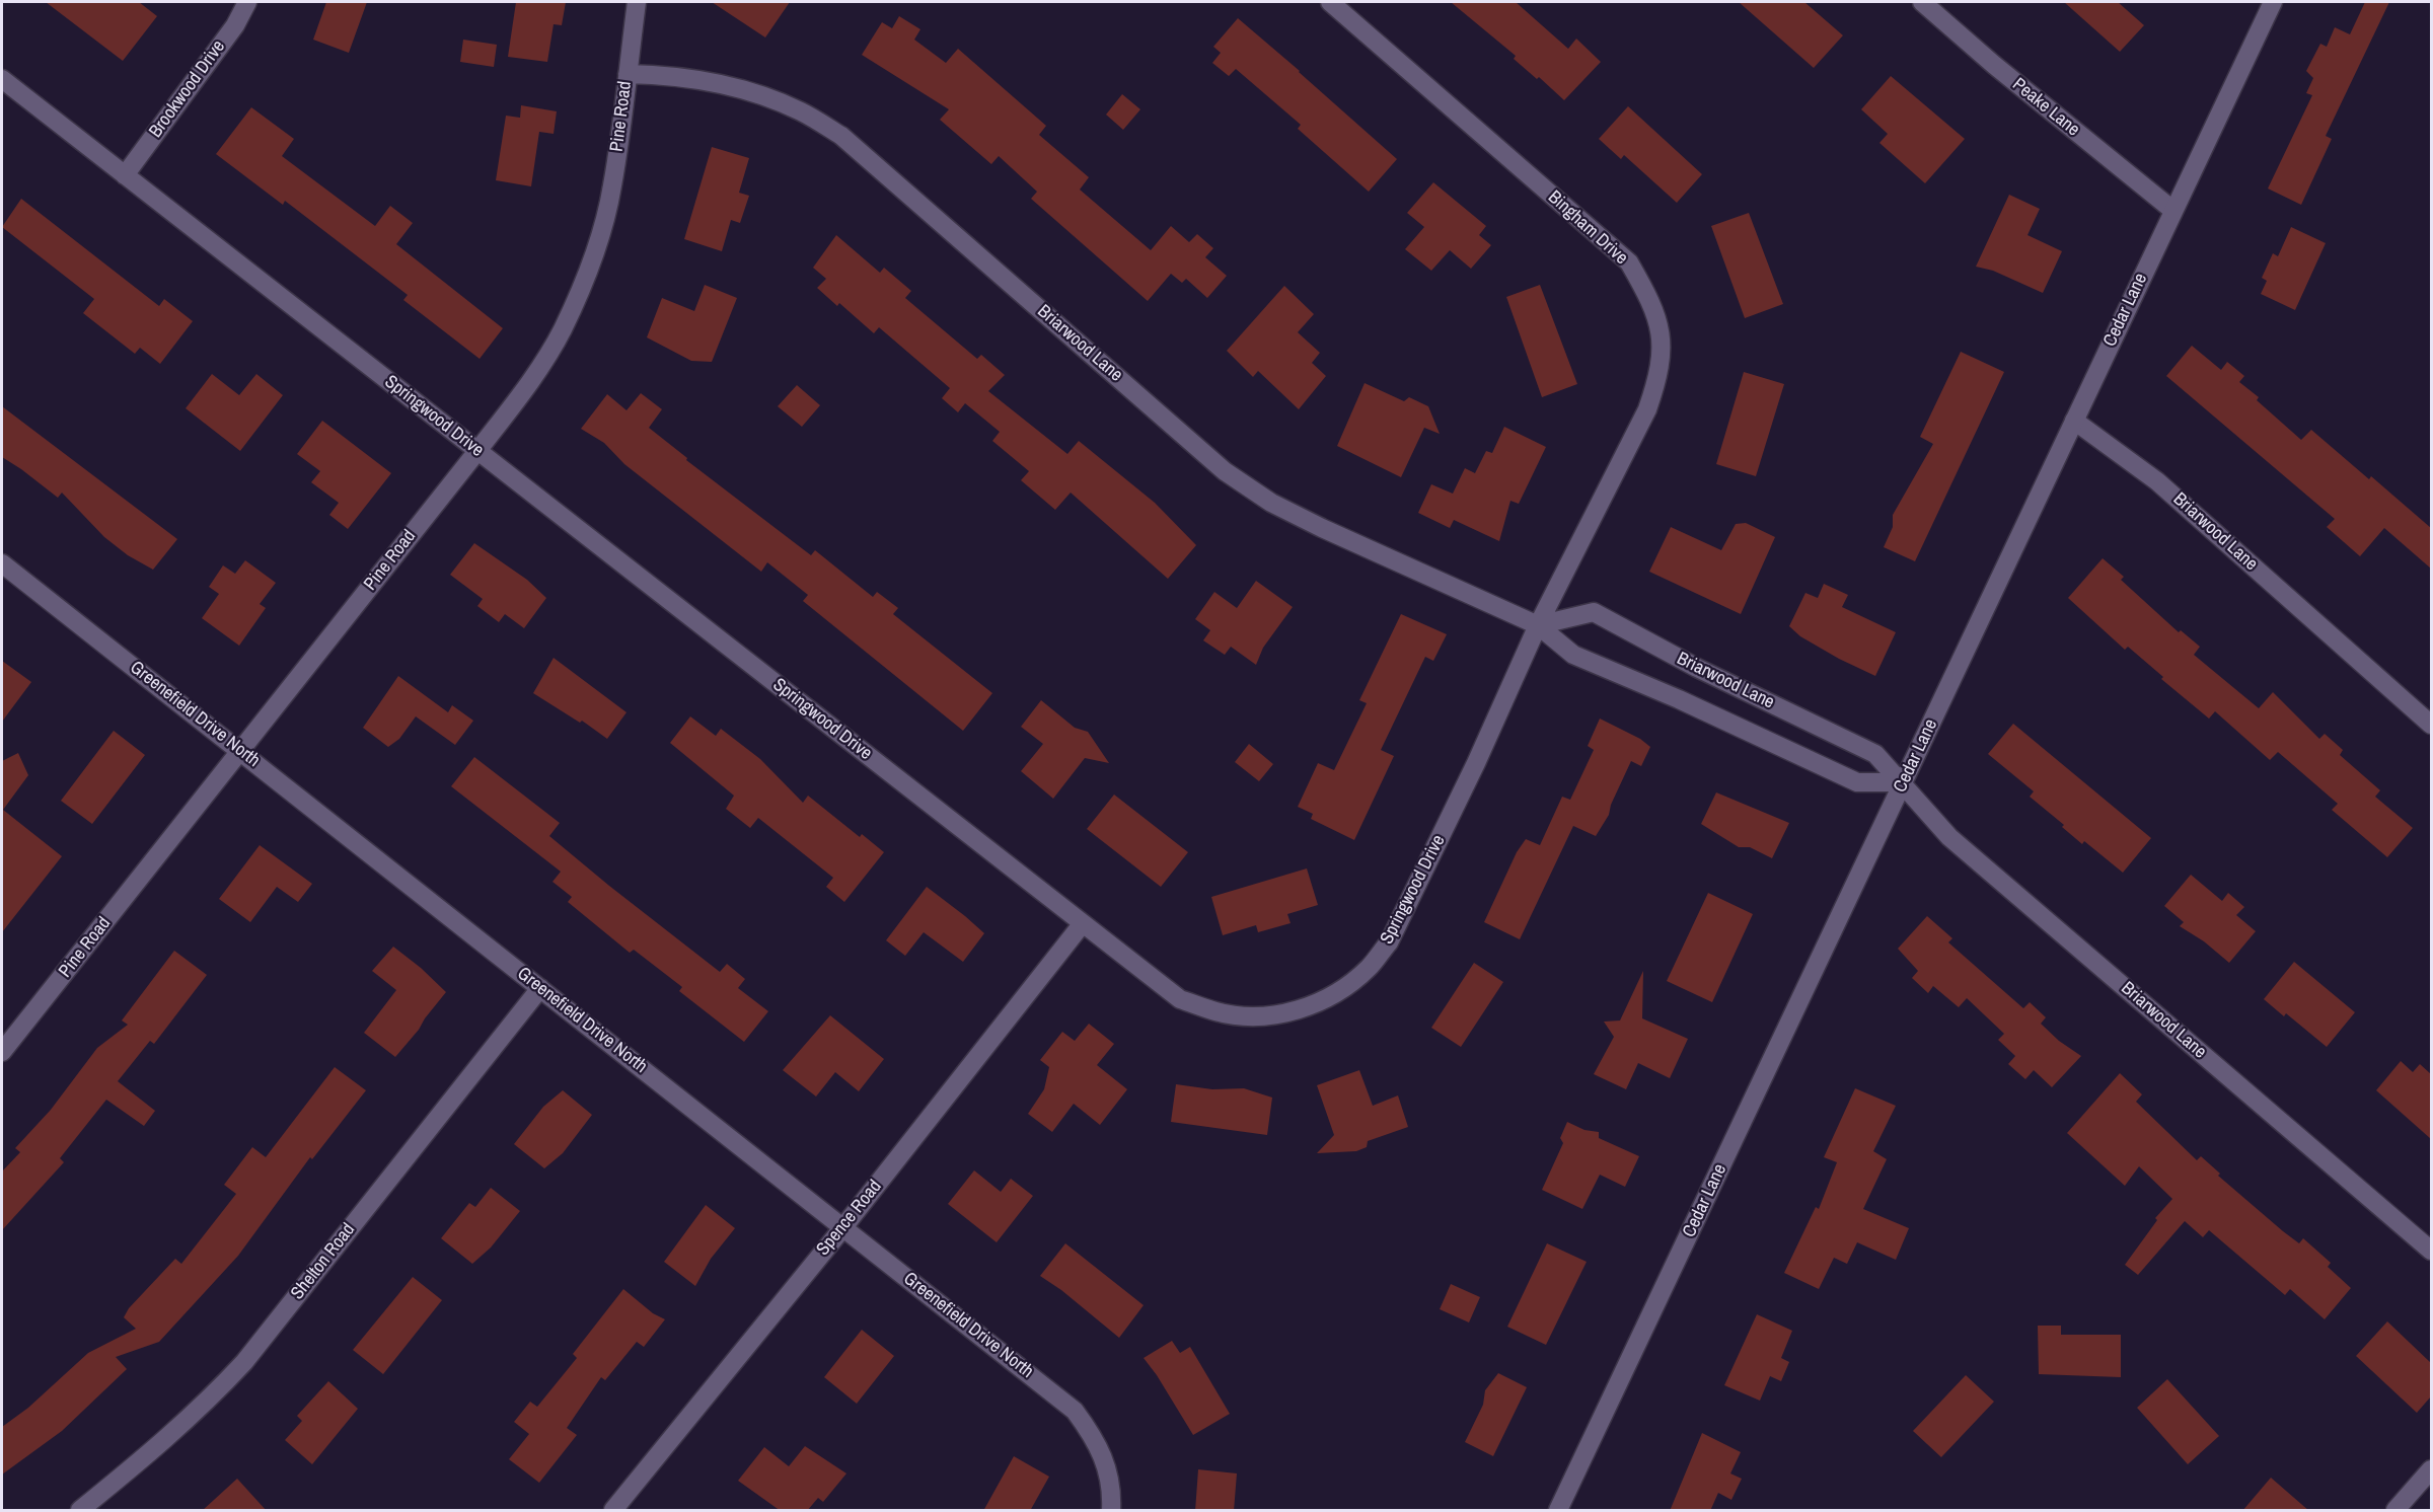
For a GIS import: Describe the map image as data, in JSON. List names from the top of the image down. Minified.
{"streets":{"street":["Brookwood Drive","Peake Lane","Pine Road","Bingham Drive","Cedar Lane","Briarwood Lane","Springwood Drive","Greenefield Drive North","Spence Road","Shelton Road"]},"crossings":[["Brookwood Drive","Springwood Drive"],["Peake Lane","Cedar Lane"],["Pine Road","Briarwood Lane"],["Pine Road","Springwood Drive"],["Pine Road","Greenefield Drive North"],["Bingham Drive","Briarwood Lane"],["Bingham Drive","Springwood Drive"],["Cedar Lane","Briarwood Lane"],["Briarwood Lane","Springwood Drive"],["Springwood Drive","Spence Road"],["Greenefield Drive North","Spence Road"],["Greenefield Drive North","Shelton Road"]]}
